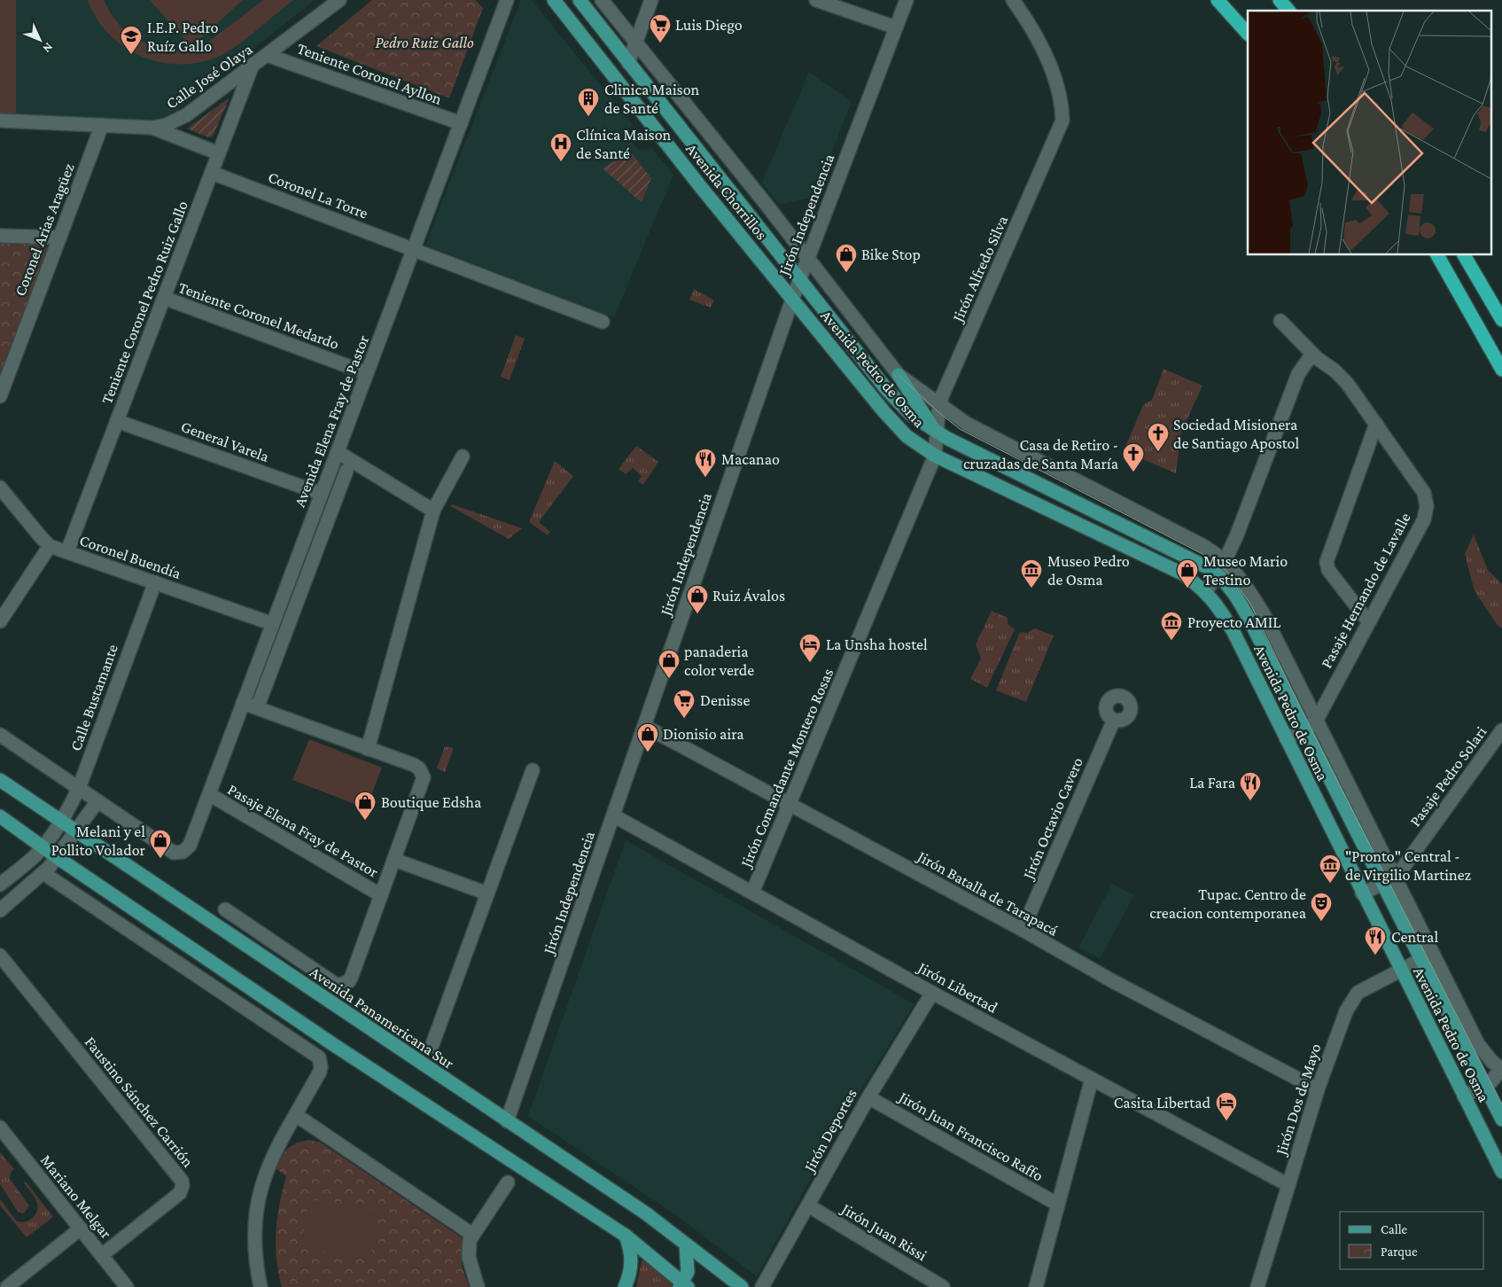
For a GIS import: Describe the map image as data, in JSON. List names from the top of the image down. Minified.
{"streets":{"main road":["Avenida Chorrillos","Avenida Pedro de Osma","Avenida Panamericana Sur"],"street":["Teniente Coronel Ayllon","Calle José Olaya","Coronel La Torre","Jirón Independencia","Coronel Arias Aragüez","Jirón Alfredo Silva","Teniente Coronel Pedro Ruiz Gallo","Teniente Coronel Medardo","Avenida Elena Fray de Pastor","General Varela","Coronel Buendía","Pasaje Hernando de Lavalle","Calle Bustamante","Jirón Comandante Montero Rosas","Pasaje Pedro Solari","Jirón Octavio Cavero","Pasaje Elena Fray de Pastor","Jirón Batalla de Tarapacá","Jirón Libertad","Jirón Dos de Mayo","Faustino Sánchez Carrión","Jirón Deportes","Jirón Juan Francisco Raffo","Mariano Melgar","Jirón Juan Rissi"]},"crossings":[["Teniente Coronel Ayllon","Calle José Olaya"],["Teniente Coronel Ayllon","Avenida Elena Fray de Pastor"],["Calle José Olaya","Coronel Arias Aragüez"],["Calle José Olaya","Teniente Coronel Pedro Ruiz Gallo"],["Avenida Chorrillos","Jirón Independencia"],["Avenida Chorrillos","Avenida Pedro de Osma"],["Coronel La Torre","Teniente Coronel Pedro Ruiz Gallo"],["Coronel La Torre","Avenida Elena Fray de Pastor"],["Jirón Independencia","Avenida Pedro de Osma"],["Jirón Independencia","Jirón Batalla de Tarapacá"],["Jirón Independencia","Jirón Libertad"],["Jirón Independencia","Avenida Panamericana Sur"],["Jirón Alfredo Silva","Avenida Pedro de Osma"],["Jirón Alfredo Silva","Jirón Comandante Montero Rosas"],["Teniente Coronel Pedro Ruiz Gallo","Teniente Coronel Medardo"],["Teniente Coronel Pedro Ruiz Gallo","General Varela"],["Teniente Coronel Pedro Ruiz Gallo","Coronel Buendía"],["Teniente Coronel Medardo","Avenida Elena Fray de Pastor"],["Avenida Pedro de Osma","Pasaje Hernando de Lavalle"],["Avenida Pedro de Osma","Jirón Comandante Montero Rosas"],["Avenida Pedro de Osma","Pasaje Pedro Solari"],["Avenida Pedro de Osma","Jirón Dos de Mayo"],["Avenida Elena Fray de Pastor","General Varela"],["Avenida Elena Fray de Pastor","Coronel Buendía"],["Avenida Elena Fray de Pastor","Pasaje Elena Fray de Pastor"],["Coronel Buendía","Calle Bustamante"],["Calle Bustamante","Avenida Panamericana Sur"],["Jirón Comandante Montero Rosas","Jirón Batalla de Tarapacá"],["Jirón Comandante Montero Rosas","Jirón Libertad"],["Jirón Octavio Cavero","Jirón Batalla de Tarapacá"],["Jirón Batalla de Tarapacá","Jirón Dos de Mayo"],["Jirón Libertad","Jirón Dos de Mayo"],["Jirón Libertad","Jirón Deportes"],["Faustino Sánchez Carrión","Mariano Melgar"],["Jirón Deportes","Jirón Juan Francisco Raffo"],["Jirón Deportes","Jirón Juan Rissi"]],"parks":["Pedro Ruiz Gallo"],"places":{"supermarket":["Luis Diego","Denisse"],"school or university":["I.E.P. Pedro Ruíz Gallo"],"building":["Clinica Maison de Santé"],"hospital":["Clínica Maison de Santé"],"shop":["Bike Stop","Museo Mario Testino","Ruiz Ávalos","panaderia color verde","Dionisio aira","Boutique Edsha","Melani y el Pollito Volador"],"church":["Sociedad Misionera de Santiago Apostol","Casa de Retiro - cruzadas de Santa María"],"restaurant":["Macanao","La Fara","Central"],"museum":["Museo Pedro de Osma","Proyecto AMIL","\"Pronto\" Central - de Virgilio Martinez"],"hotel":["La Unsha hostel","Casita Libertad"],"theatre":["Tupac. Centro de creacion contemporanea"]},"legend":["Calle","Parque"],"north":"bottom right"}
